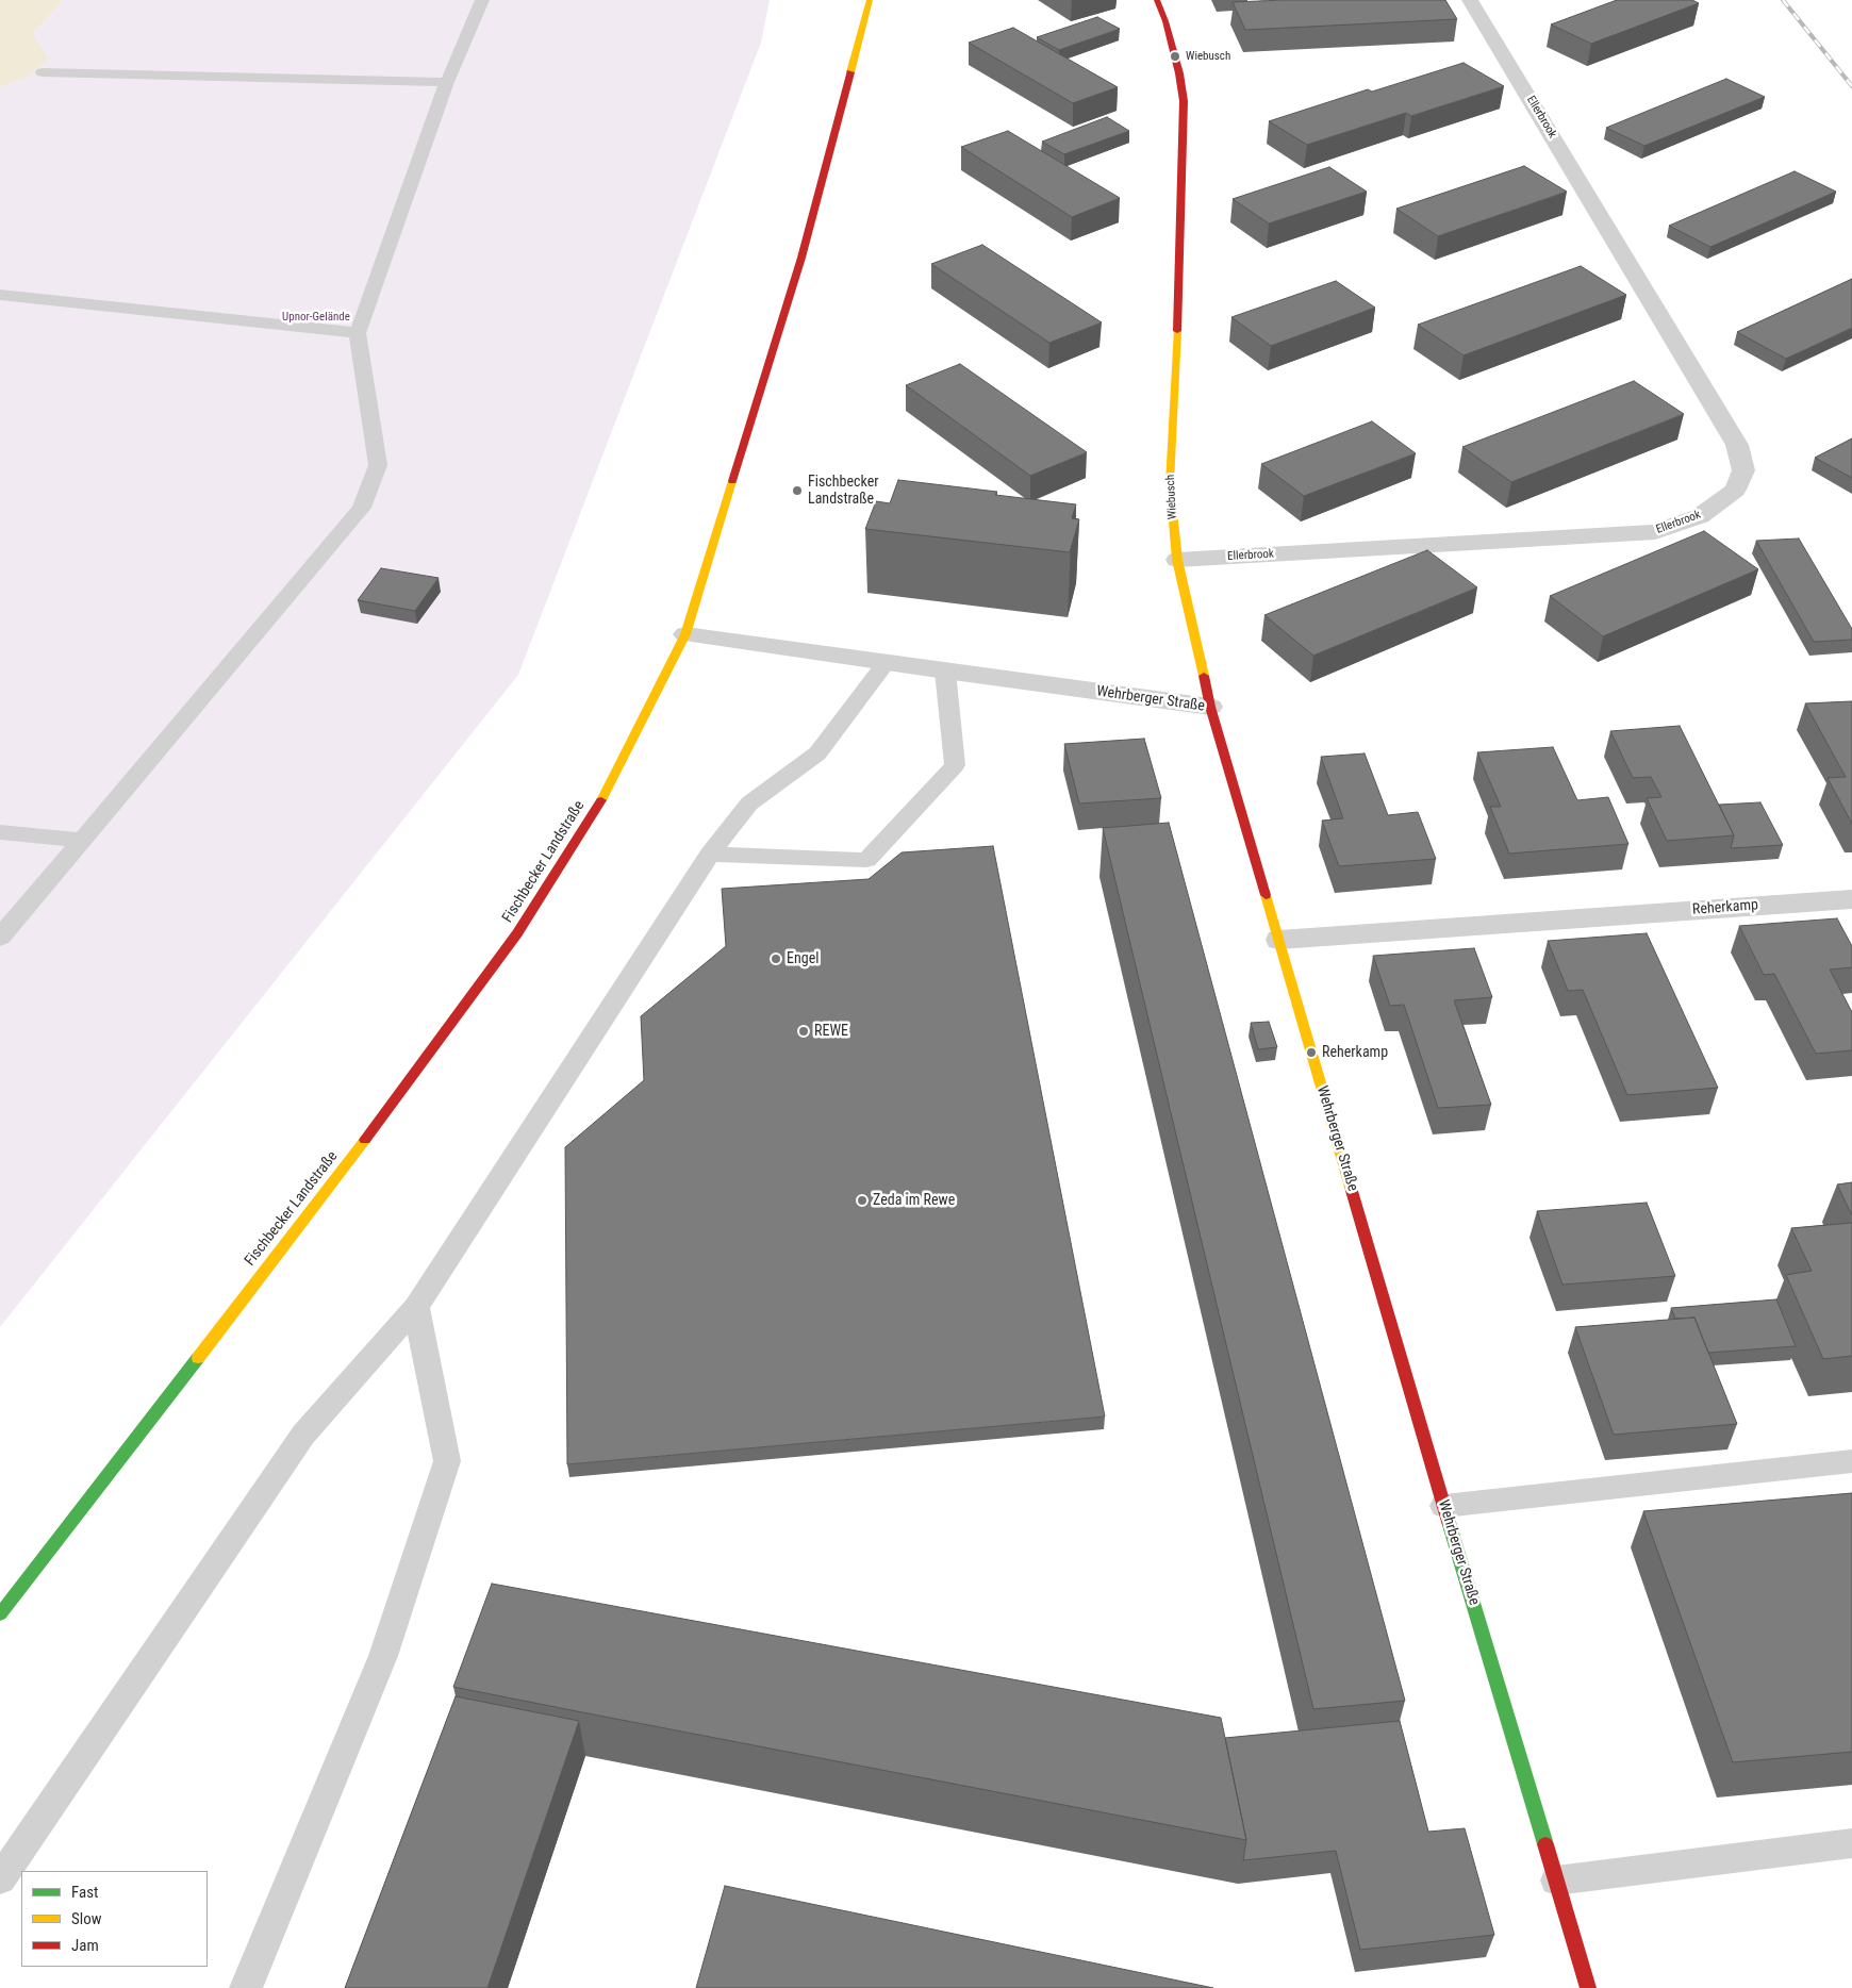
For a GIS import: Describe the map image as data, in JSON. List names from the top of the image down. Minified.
{"streets":{"street":["Ellerbrook","Wiebusch","Wehrberger Straße","Fischbecker Landstraße","Reherkamp"]},"crossings":[["Ellerbrook","Wiebusch"],["Wiebusch","Wehrberger Straße"],["Wehrberger Straße","Fischbecker Landstraße"],["Wehrberger Straße","Reherkamp"]],"parks":["Upnor-Gelände"],"places":["Wiebusch","Fischbecker Landstraße","Engel","REWE","Reherkamp","Zeda im Rewe"],"legend":["Fast","Slow","Jam"]}
